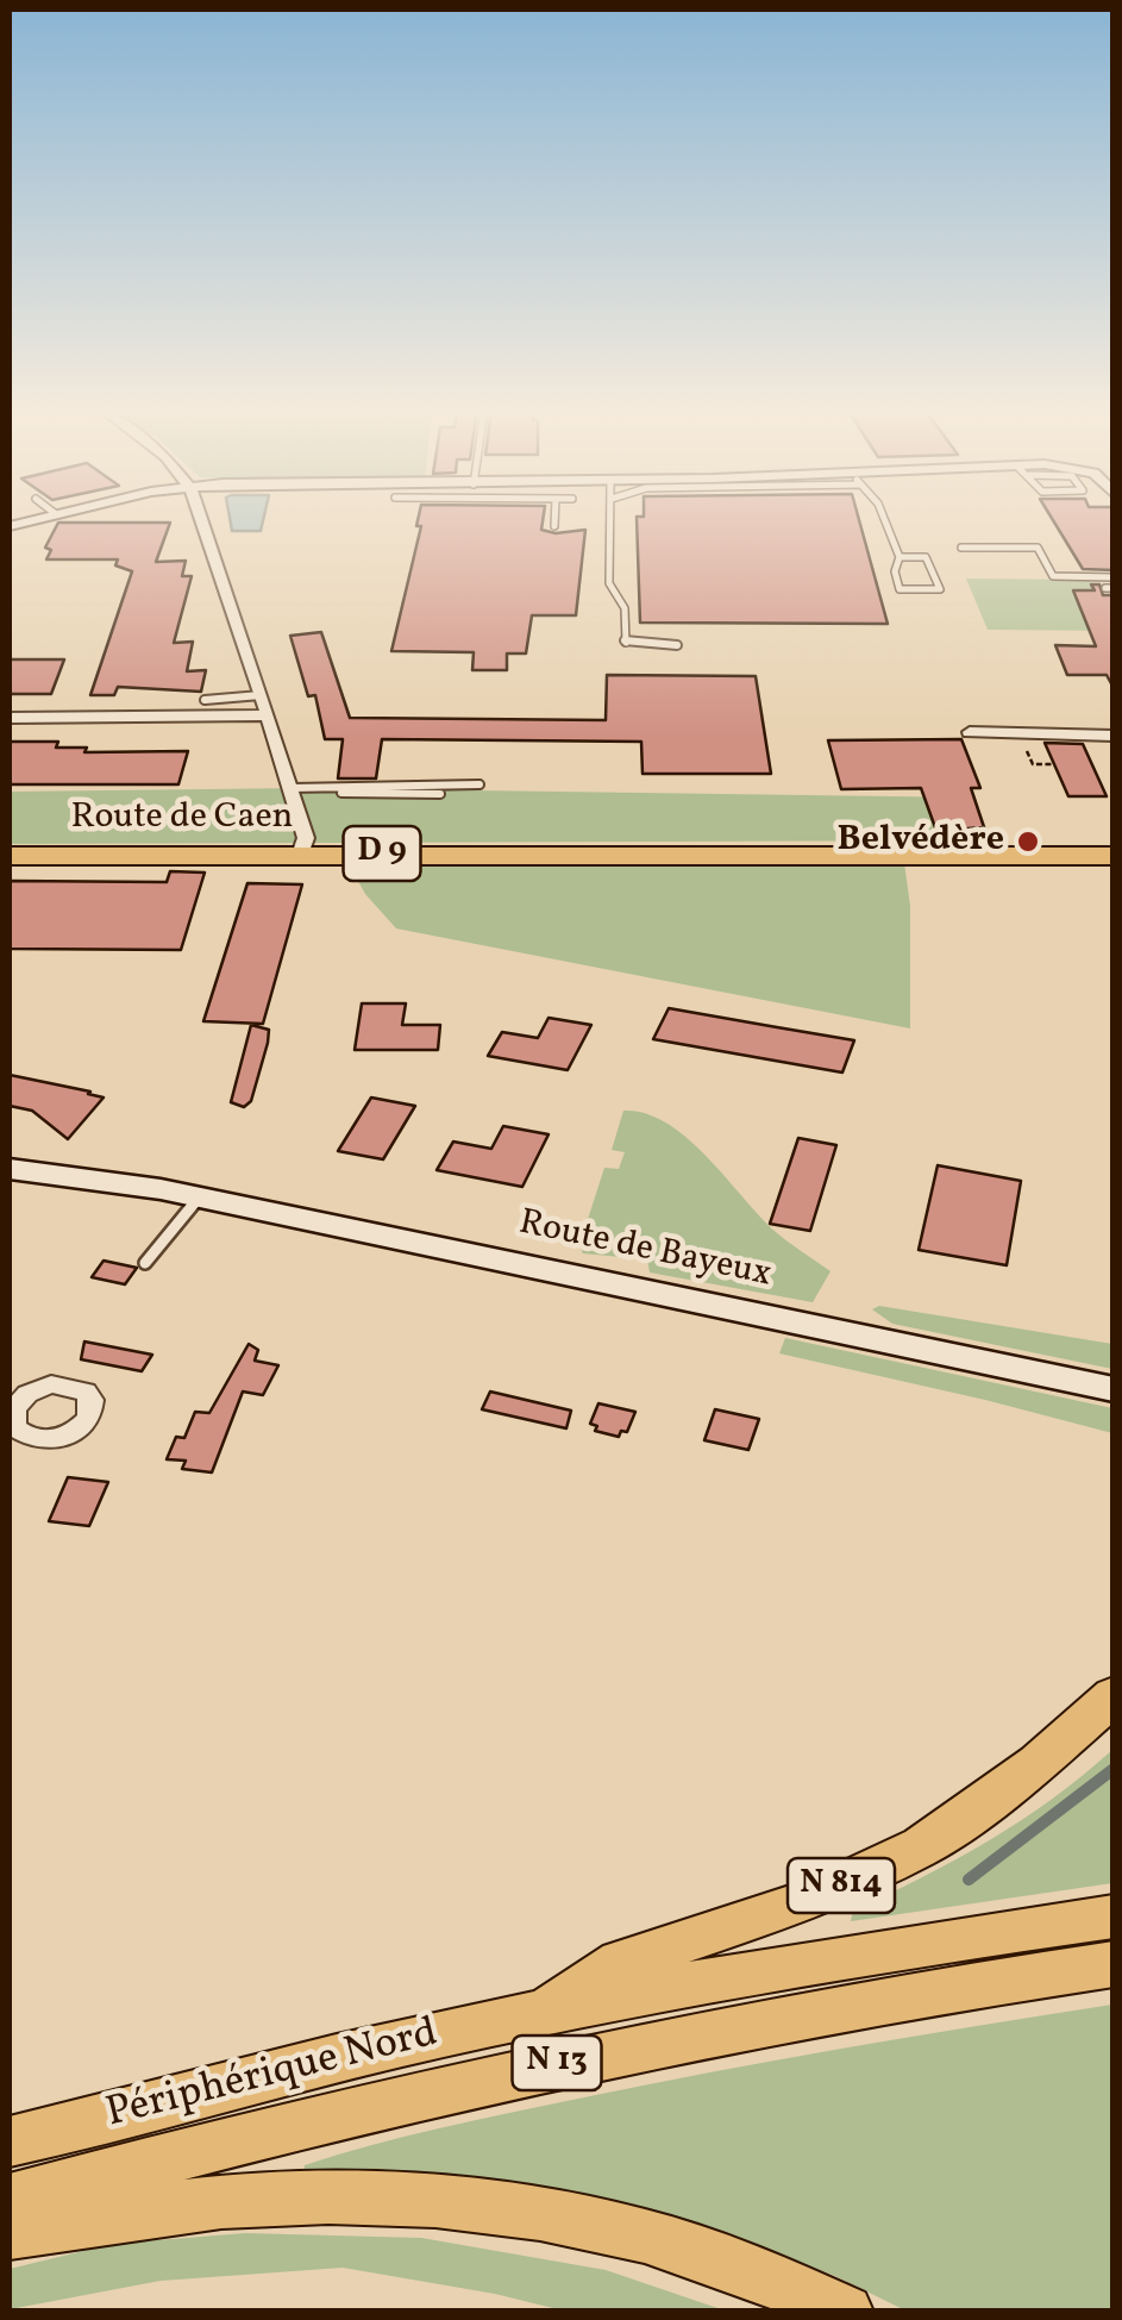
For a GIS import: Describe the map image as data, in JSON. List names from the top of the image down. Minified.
{"streets":{"main road":["Route de Caen","D 9","Route de Bayeux","N 814","N 13","Périphérique Nord"]},"crossings":[["N 814","N 13"],["N 814","Périphérique Nord"],["N 13","Périphérique Nord"]],"places":["Belvédère"]}
